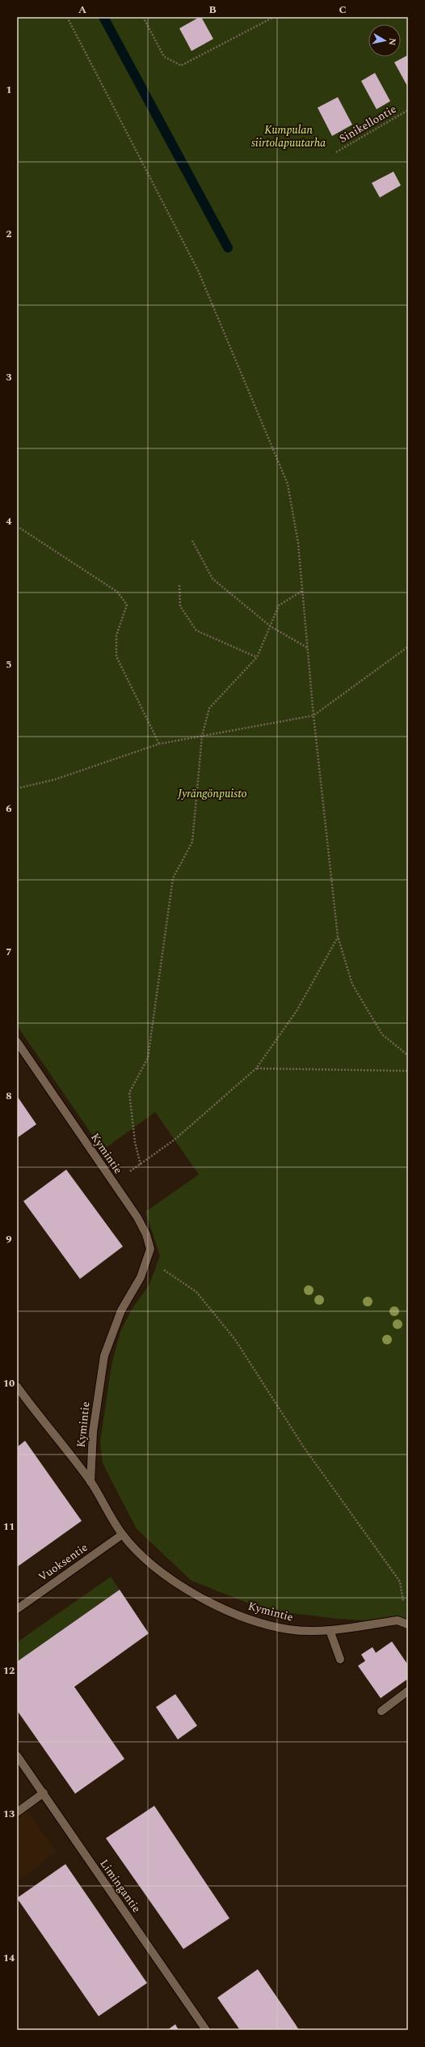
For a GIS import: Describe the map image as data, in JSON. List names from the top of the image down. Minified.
{"streets":{"street":["Kymintie","Vuoksentie","Limingantie"],"path":["Sinikellontie"]},"crossings":[["Kymintie","Vuoksentie"]],"parks":["Kumpulan siirtolapuutarha","Jyrängönpuisto"],"north":"right","grid":{"columns":["A","B","C"],"rows":["1","2","3","4","5","6","7","8","9","10","11","12","13","14"]}}
